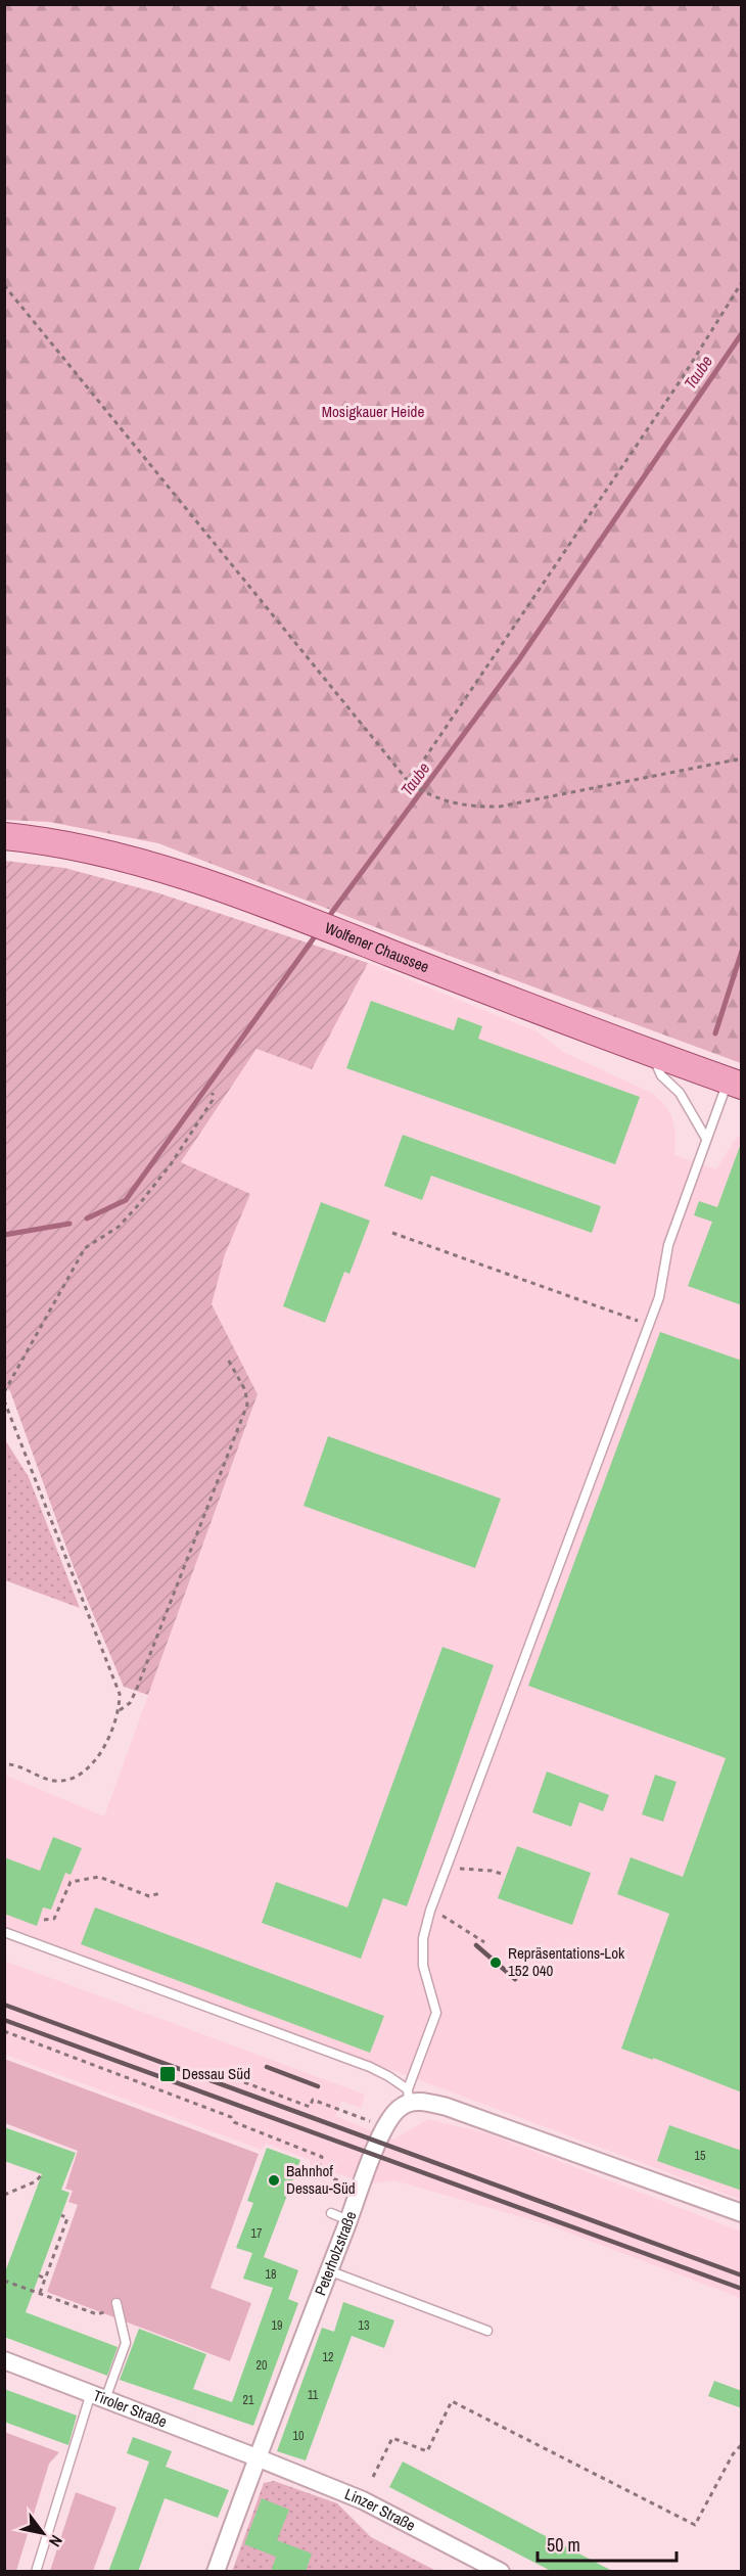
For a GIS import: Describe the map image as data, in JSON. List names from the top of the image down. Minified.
{"streets":{"main road":["Wolfener Chaussee"],"street":["Peterholzstraße","Tiroler Straße","Linzer Straße"]},"crossings":[["Peterholzstraße","Tiroler Straße"],["Peterholzstraße","Linzer Straße"],["Tiroler Straße","Linzer Straße"]],"water":["Taube"],"parks":["Mosigkauer Heide"],"places":{"other":["Repräsentations-Lok 152 040","Bahnhof Dessau-Süd"],"transit":["Dessau Süd"]},"house_numbers":["15","17","18","19","13","12","20","11","21","10"],"scale_bar":"50 m","north":"bottom right"}
